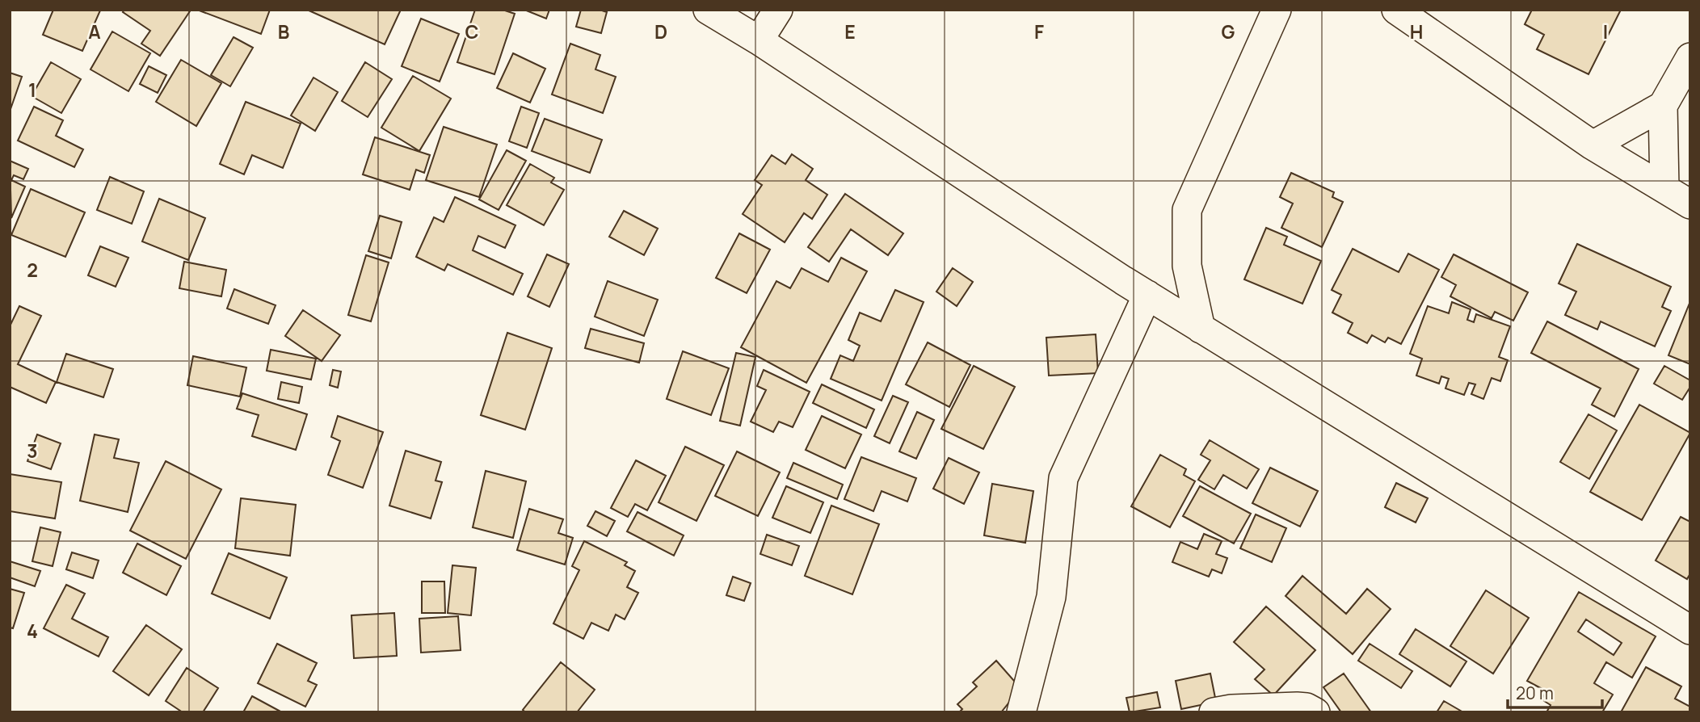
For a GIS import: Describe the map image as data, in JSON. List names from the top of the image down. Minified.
{"scale_bar":"20 m","grid":{"columns":["A","B","C","D","E","F","G","H","I"],"rows":["1","2","3","4"]}}
